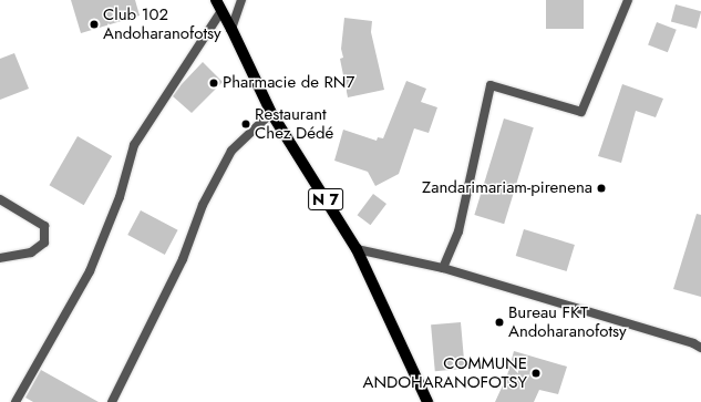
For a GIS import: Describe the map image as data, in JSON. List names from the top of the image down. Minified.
{"streets":{"main road":["N 7"]},"places":["Club 102 Andoharanofotsy","Pharmacie de RN7","Restaurant Chez Dédé","Zandarimariam-pirenena","Bureau FKT Andoharanofotsy","COMMUNE ANDOHARANOFOTSY"]}
